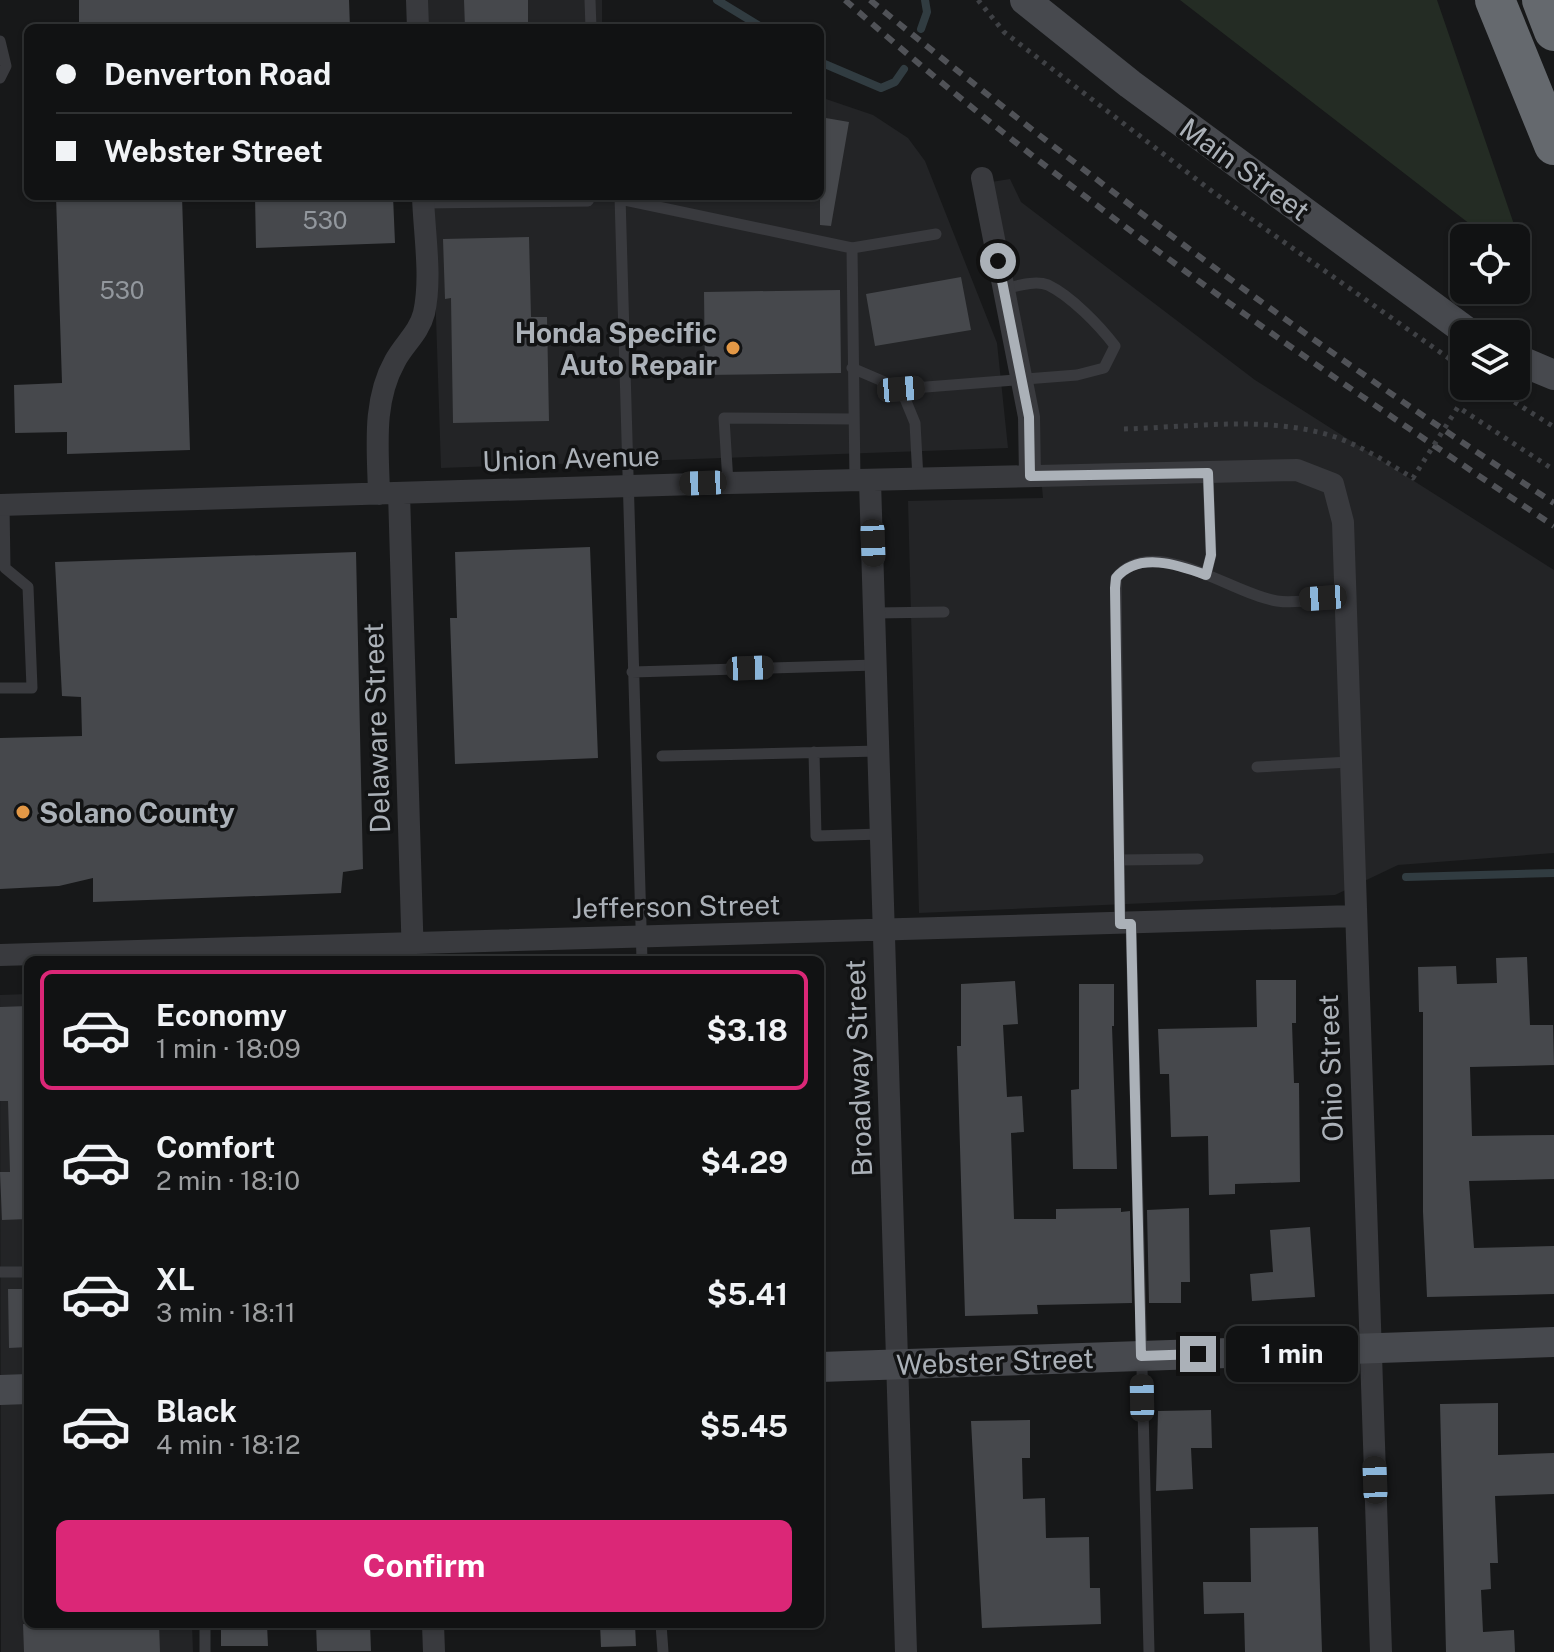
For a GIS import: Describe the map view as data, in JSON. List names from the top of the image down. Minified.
{"streets":{"street":["Main Street","Union Avenue","Delaware Street","Jefferson Street","Broadway Street","Ohio Street","Webster Street"]},"crossings":[["Union Avenue","Delaware Street"],["Union Avenue","Broadway Street"],["Union Avenue","Ohio Street"],["Delaware Street","Jefferson Street"],["Jefferson Street","Broadway Street"],["Jefferson Street","Ohio Street"],["Broadway Street","Webster Street"],["Ohio Street","Webster Street"]],"places":["Honda Specific Auto Repair","Solano County"],"house_numbers":["530","530"],"page":{"banner":["Denverton Road","Webster Street"],"list":[{"name":"Economy","note":"1 min · 18:09","value":"$3.18"},{"name":"Comfort","note":"2 min · 18:10","value":"$4.29"},{"name":"XL","note":"3 min · 18:11","value":"$5.41"},{"name":"Black","note":"4 min · 18:12","value":"$5.45"}],"bubble":"1 min","buttons":"Confirm"}}
